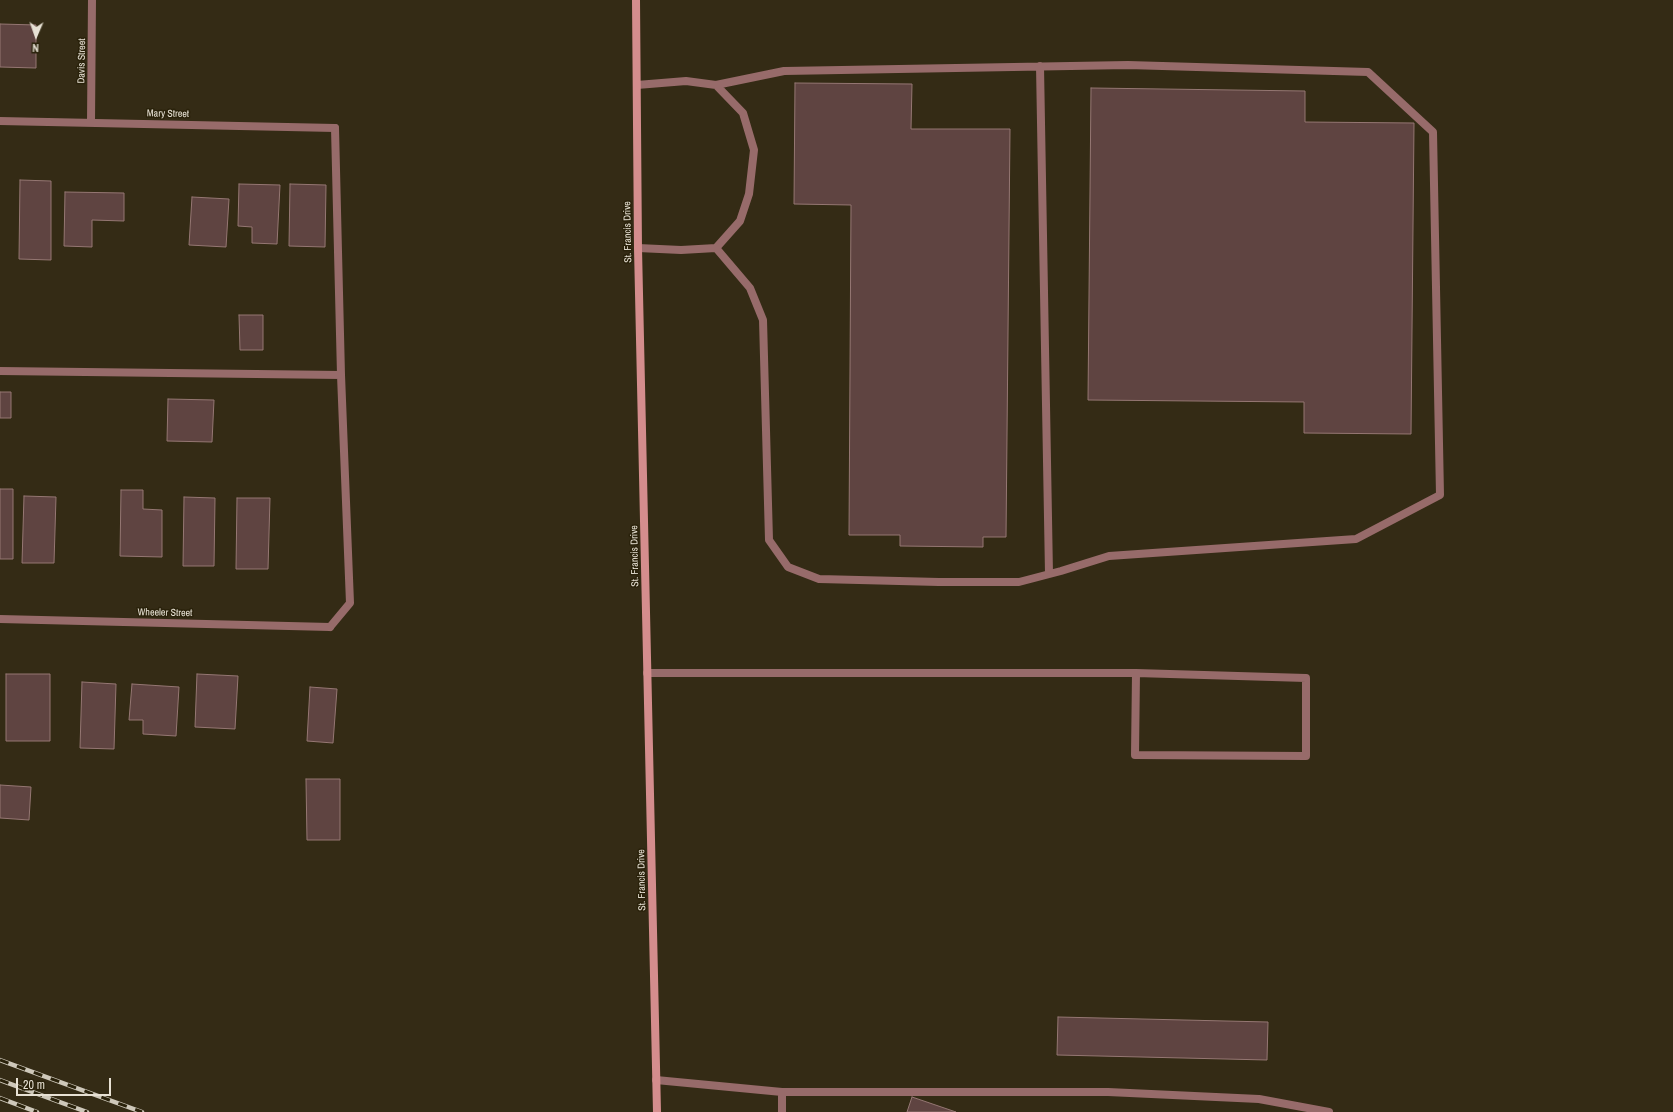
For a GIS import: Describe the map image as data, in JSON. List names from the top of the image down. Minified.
{"streets":{"street":["Davis Street","Mary Street","St. Francis Drive","Wheeler Street"]},"crossings":[["Davis Street","Mary Street"],["Mary Street","Wheeler Street"]],"scale_bar":"20 m","north":"bottom"}
